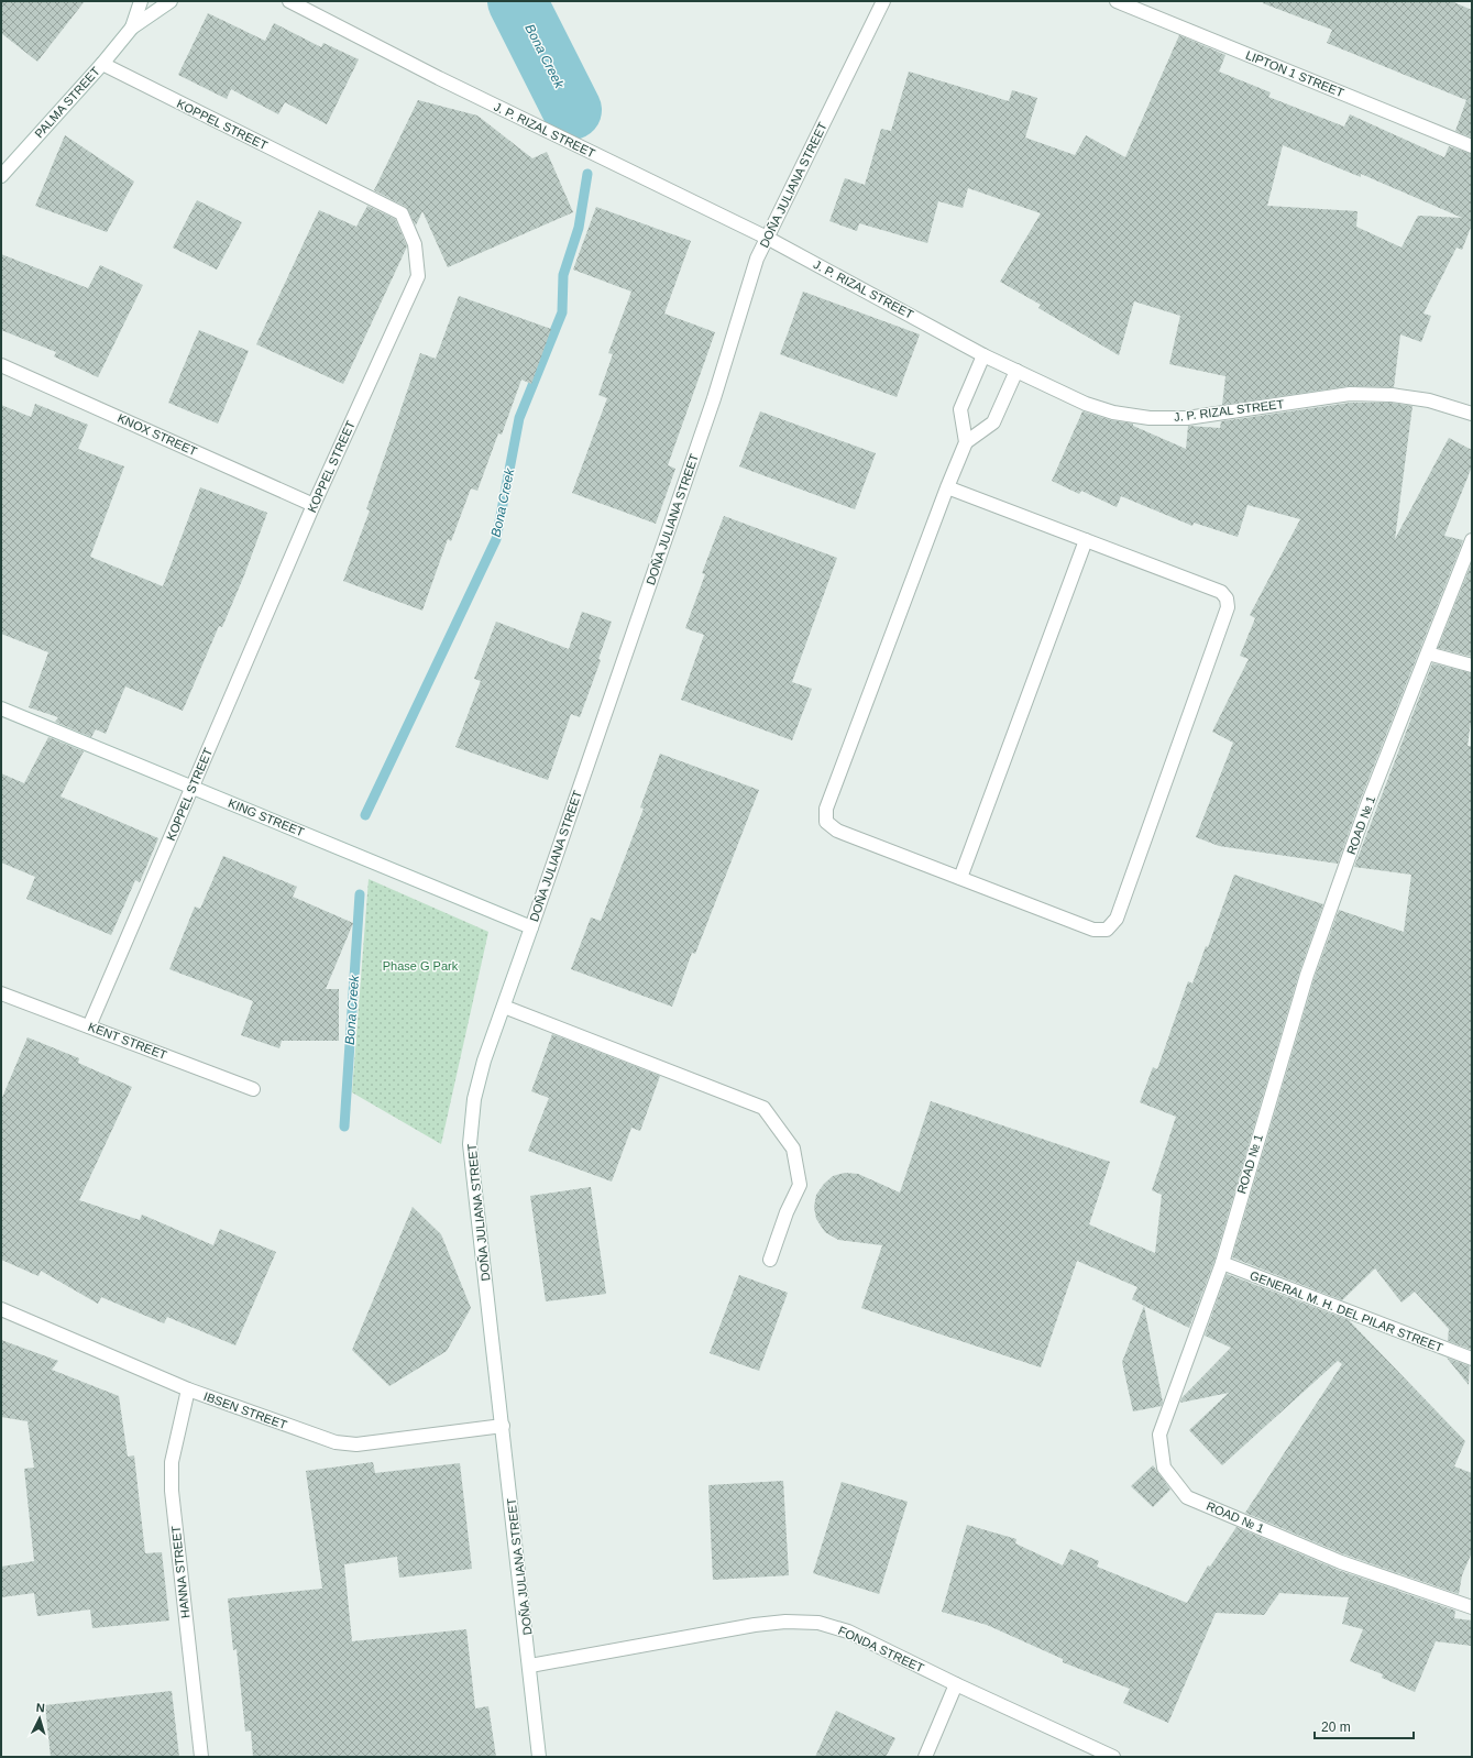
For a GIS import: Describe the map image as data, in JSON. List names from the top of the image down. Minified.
{"streets":{"street":["LIPTON 1 STREET","PALMA STREET","KOPPEL STREET","J. P. RIZAL STREET","DOÑA JULIANA STREET","KNOX STREET","KING STREET","ROAD № 1","KENT STREET","GENERAL M. H. DEL PILAR STREET","IBSEN STREET","HANNA STREET","FONDA STREET"]},"crossings":[["PALMA STREET","KOPPEL STREET"],["KOPPEL STREET","KNOX STREET"],["KOPPEL STREET","KING STREET"],["KOPPEL STREET","KENT STREET"],["J. P. RIZAL STREET","DOÑA JULIANA STREET"],["DOÑA JULIANA STREET","KING STREET"],["DOÑA JULIANA STREET","IBSEN STREET"],["DOÑA JULIANA STREET","FONDA STREET"],["ROAD № 1","GENERAL M. H. DEL PILAR STREET"],["IBSEN STREET","HANNA STREET"]],"water":["Bona Creek"],"parks":["Phase G Park"],"scale_bar":"20 m","north":"top"}
